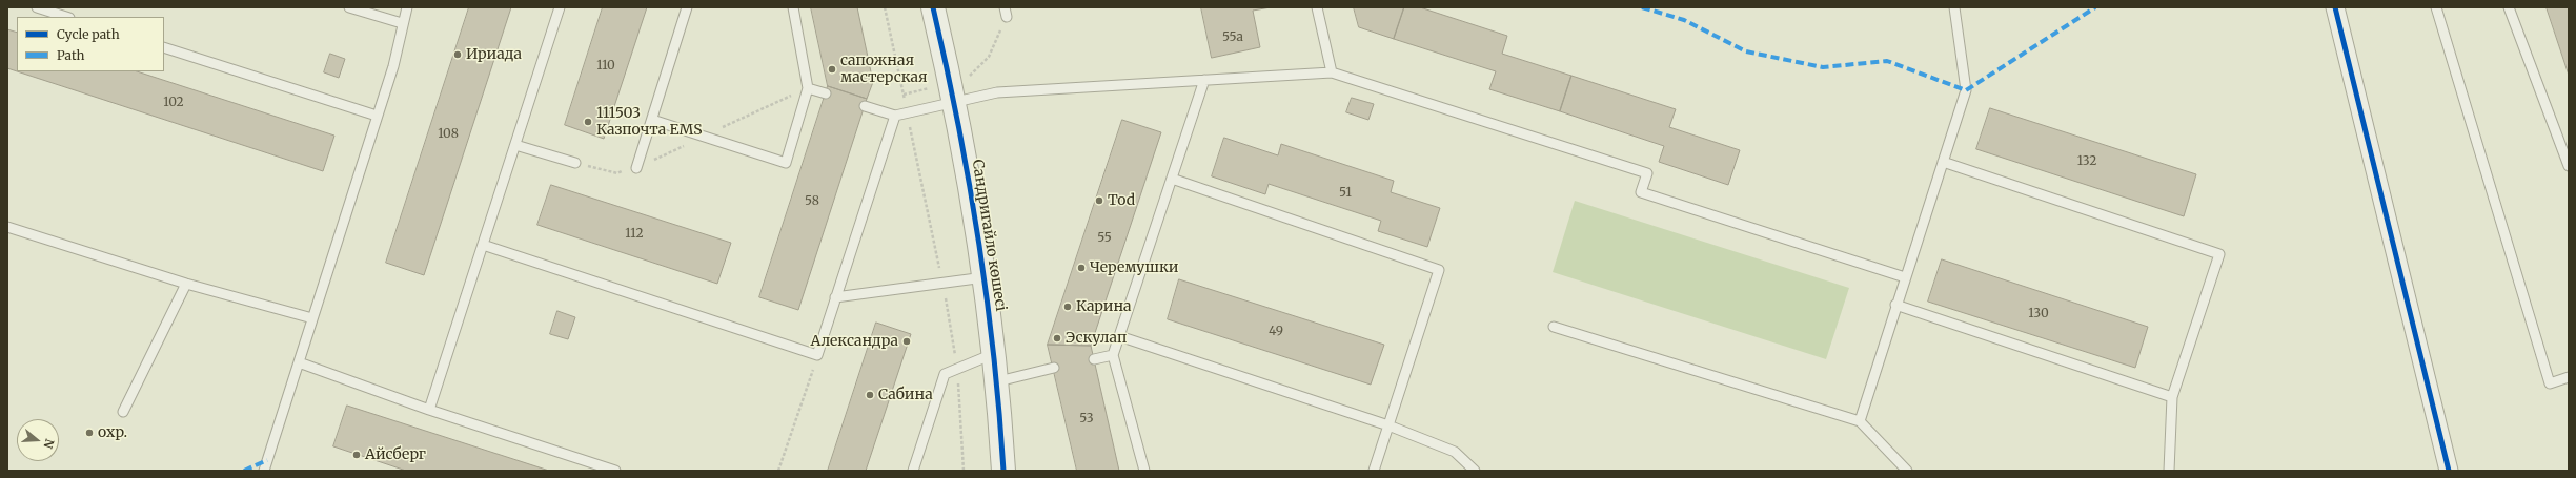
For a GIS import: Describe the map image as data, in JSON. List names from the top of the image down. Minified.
{"streets":{"street":["Сандригайло көшесі"]},"places":["Ириада","сапожная мастерская","111503 Казпочта EMS","Tod","Черемушки","Карина","Эскулап","Александра","Сабина","охр.","Айсберг"],"house_numbers":["55а","110","102","108","132","51","58","112","55","130","49","53"],"legend":["Cycle path","Path"],"north":"right"}
